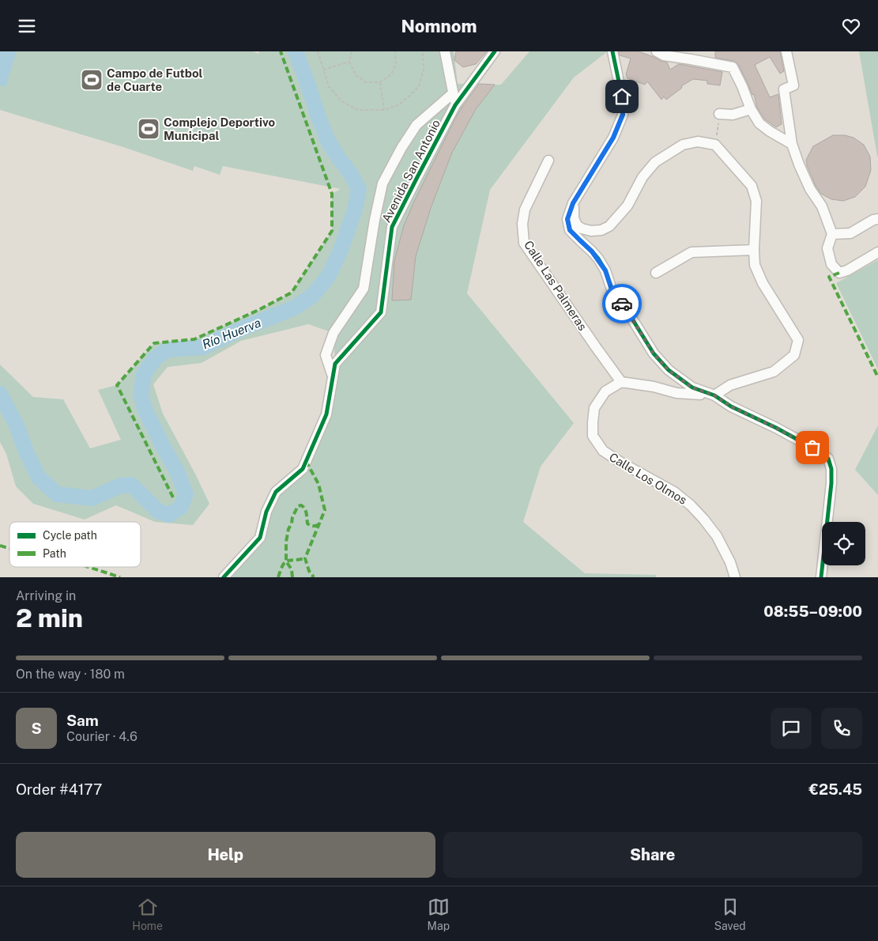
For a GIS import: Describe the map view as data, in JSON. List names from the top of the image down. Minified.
{"streets":{"street":["Avenida San Antonio","Calle Las Palmeras","Calle Los Olmos"]},"crossings":[["Calle Las Palmeras","Calle Los Olmos"]],"water":["Río Huerva"],"places":{"sports":["Campo de Futbol de Cuarte","Complejo Deportivo Municipal"]},"legend":["Cycle path","Path"],"page":{"header":"Nomnom","heading":["2 min","Arriving in","08:55–09:00"],"panel":["Sam","Courier · 4.6","Order #4177","€25.45"],"bar":"On the way · 180 m","round":"S","buttons":["Help","Share"],"tabs":["Home","Map","Saved"]}}
